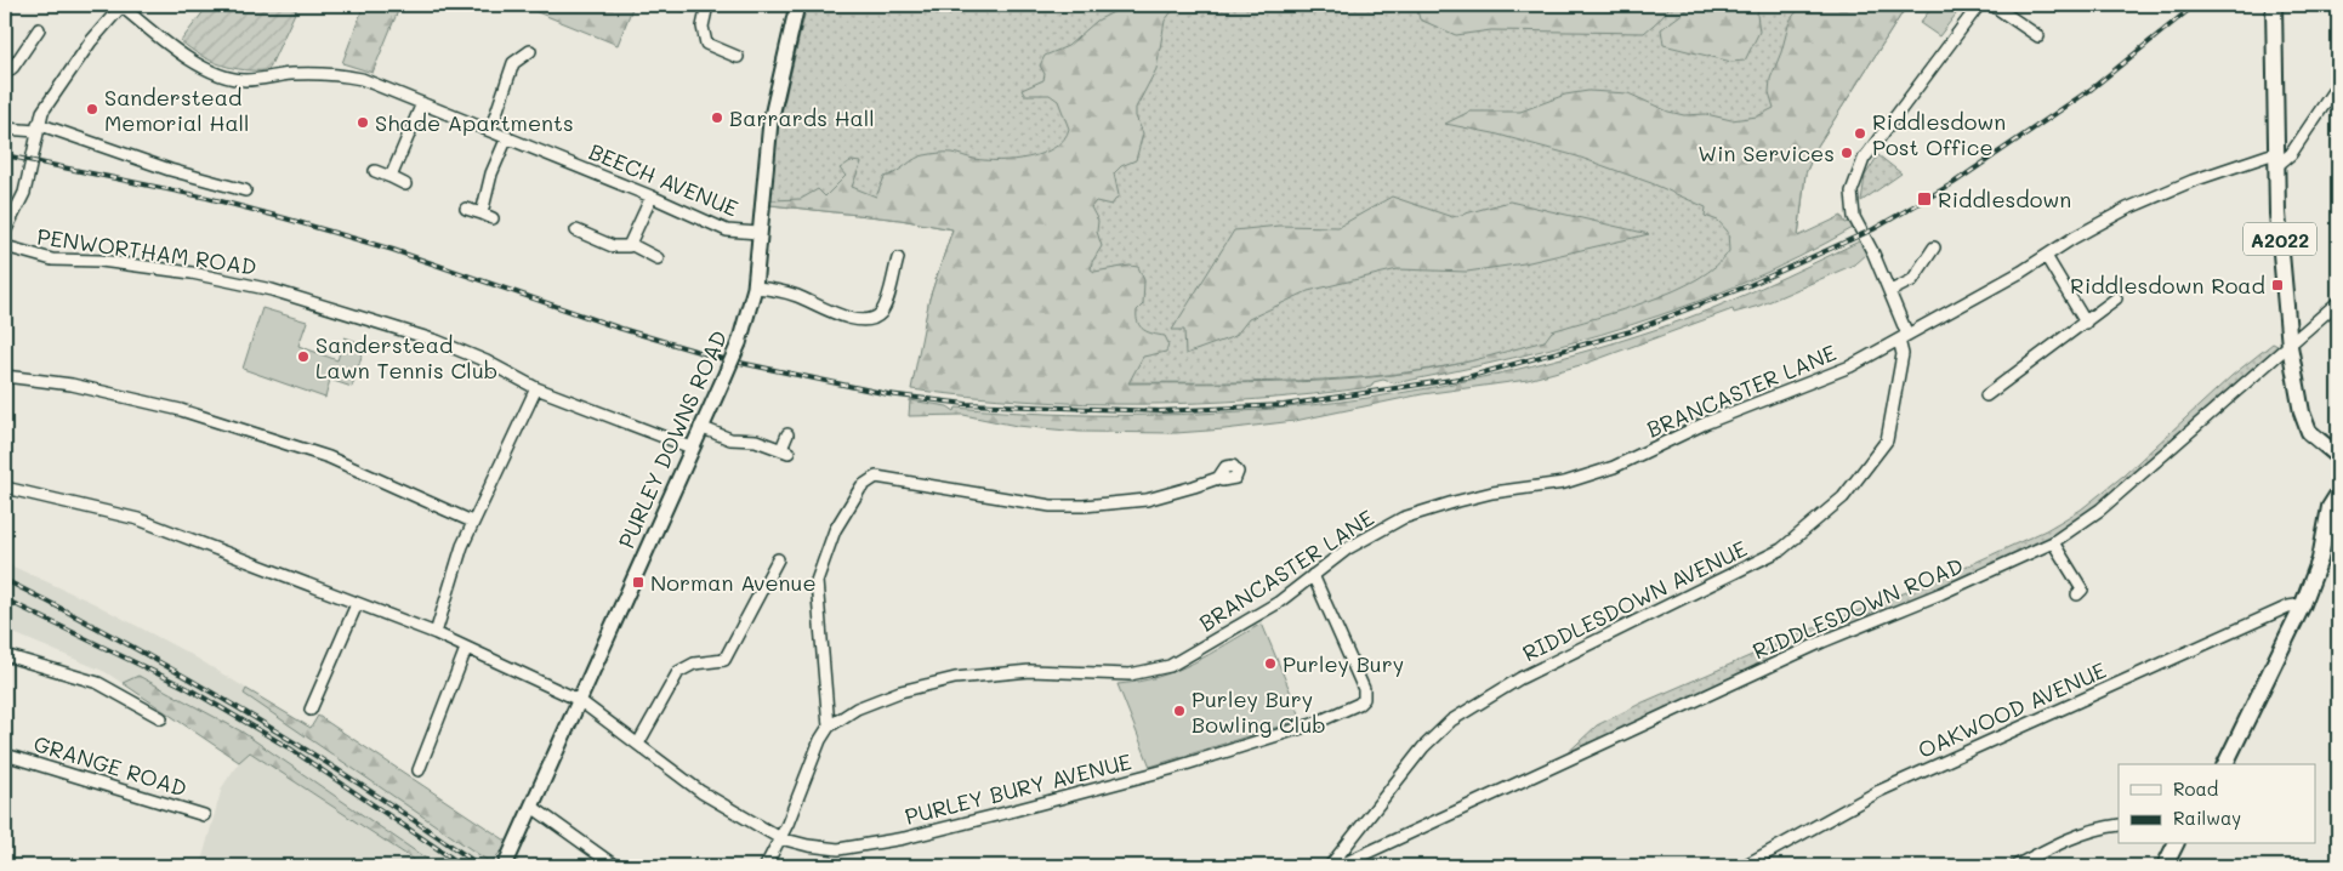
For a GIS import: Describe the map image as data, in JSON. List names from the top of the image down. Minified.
{"streets":{"main road":["A2022"],"street":["BEECH AVENUE","PENWORTHAM ROAD","BRANCASTER LANE","PURLEY DOWNS ROAD","RIDDLESDOWN AVENUE","RIDDLESDOWN ROAD","OAKWOOD AVENUE","GRANGE ROAD","PURLEY BURY AVENUE"]},"crossings":[["BEECH AVENUE","PURLEY DOWNS ROAD"],["A2022","BRANCASTER LANE"],["A2022","RIDDLESDOWN ROAD"],["PENWORTHAM ROAD","PURLEY DOWNS ROAD"],["BRANCASTER LANE","RIDDLESDOWN AVENUE"],["BRANCASTER LANE","PURLEY BURY AVENUE"],["PURLEY DOWNS ROAD","PURLEY BURY AVENUE"]],"places":{"other":["Sanderstead Memorial Hall","Barrards Hall","Shade Apartments","Riddlesdown Post Office","Win Services","Sanderstead Lawn Tennis Club","Purley Bury","Purley Bury Bowling Club"],"transit":["Riddlesdown","Riddlesdown Road","Norman Avenue"]},"legend":["Road","Railway"]}
